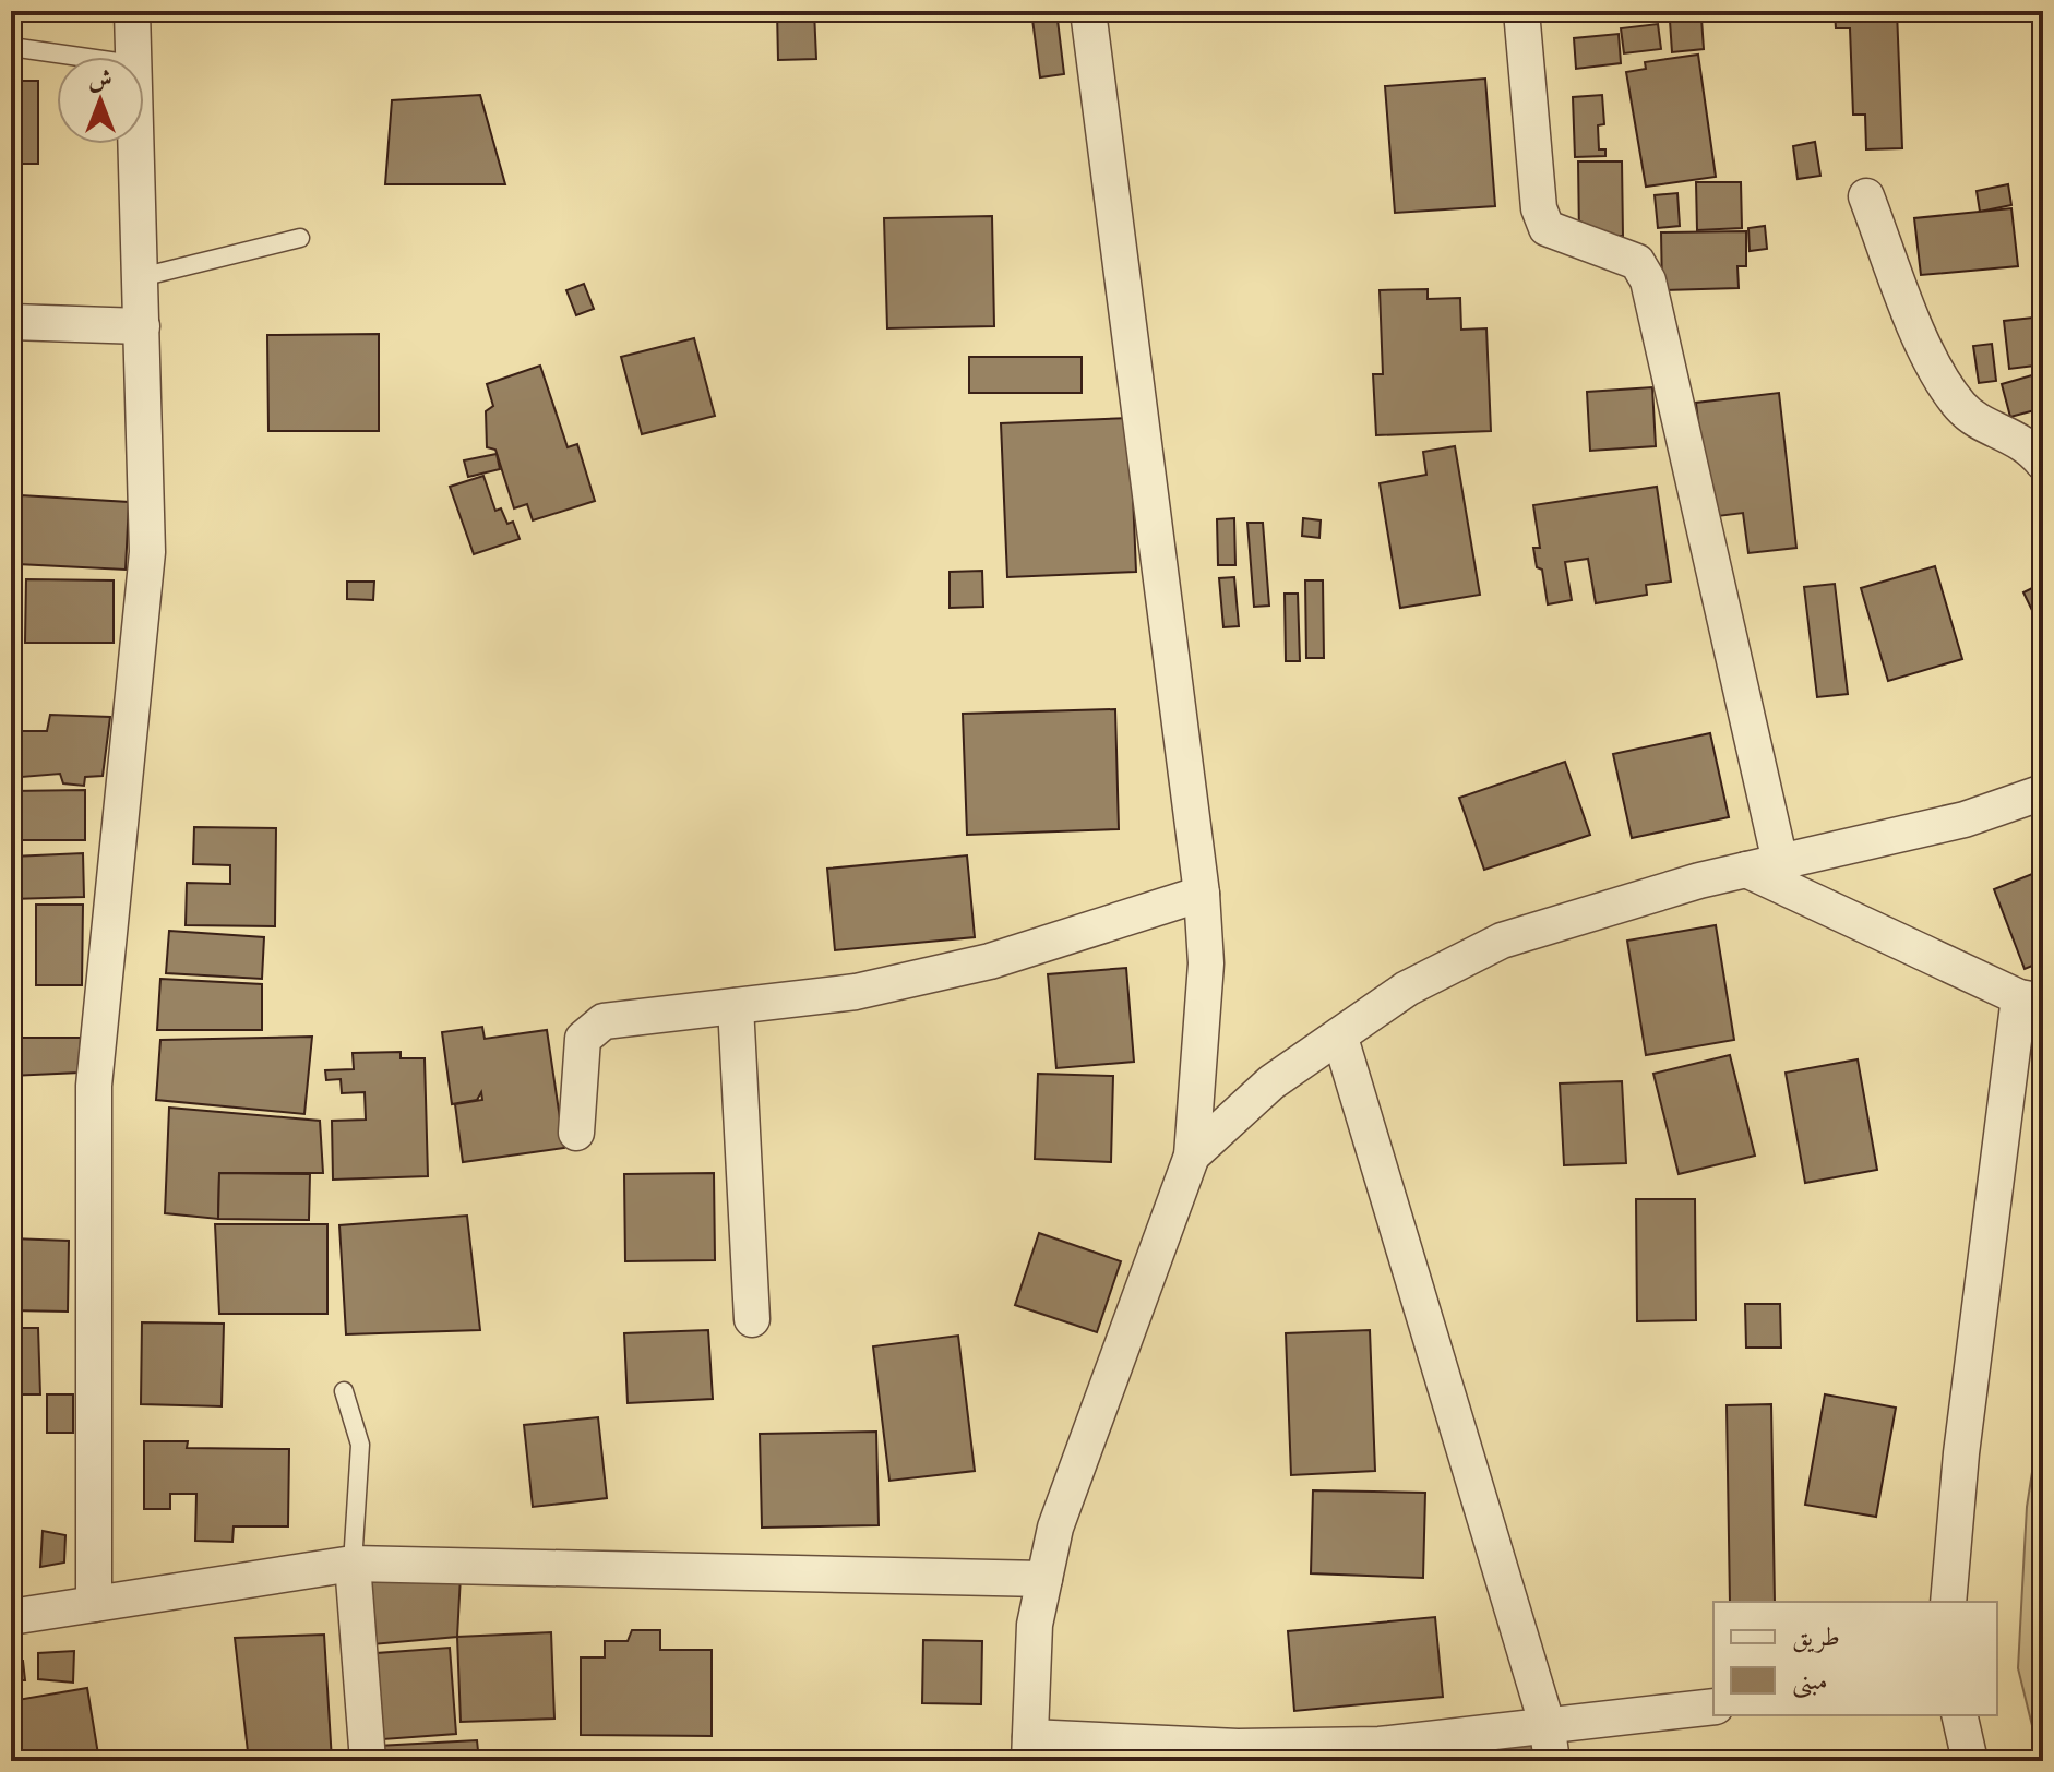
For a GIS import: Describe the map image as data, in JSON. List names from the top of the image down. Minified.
{"legend":["طريق","مبنى"],"north":"top"}
